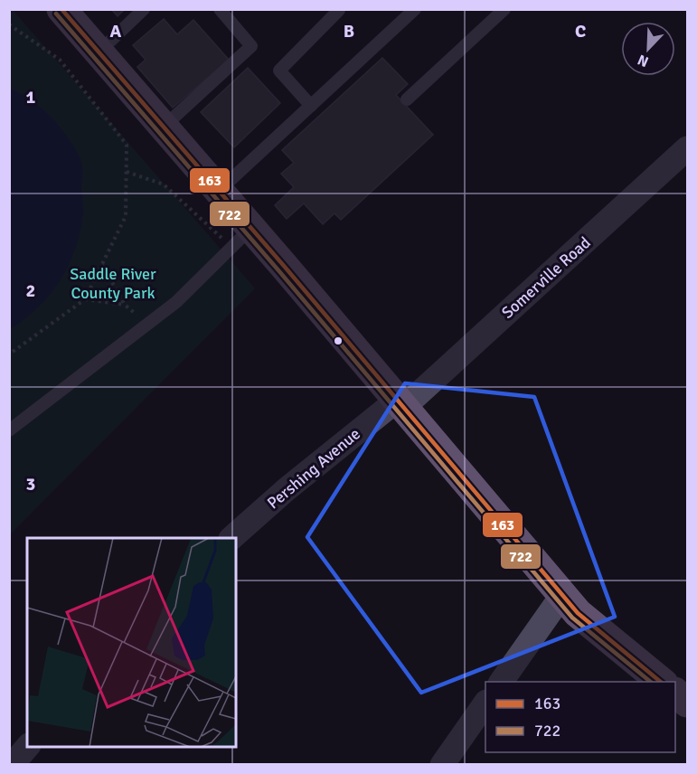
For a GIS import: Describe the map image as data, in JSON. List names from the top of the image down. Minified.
{"streets":{"street":["Somerville Road","Pershing Avenue"]},"crossings":[["Somerville Road","Pershing Avenue"]],"parks":["Saddle River County Park"],"lines":["transit line 163","transit line 722"],"legend":["163","722"],"north":"bottom left","grid":{"columns":["A","B","C"],"rows":["1","2","3"]}}
